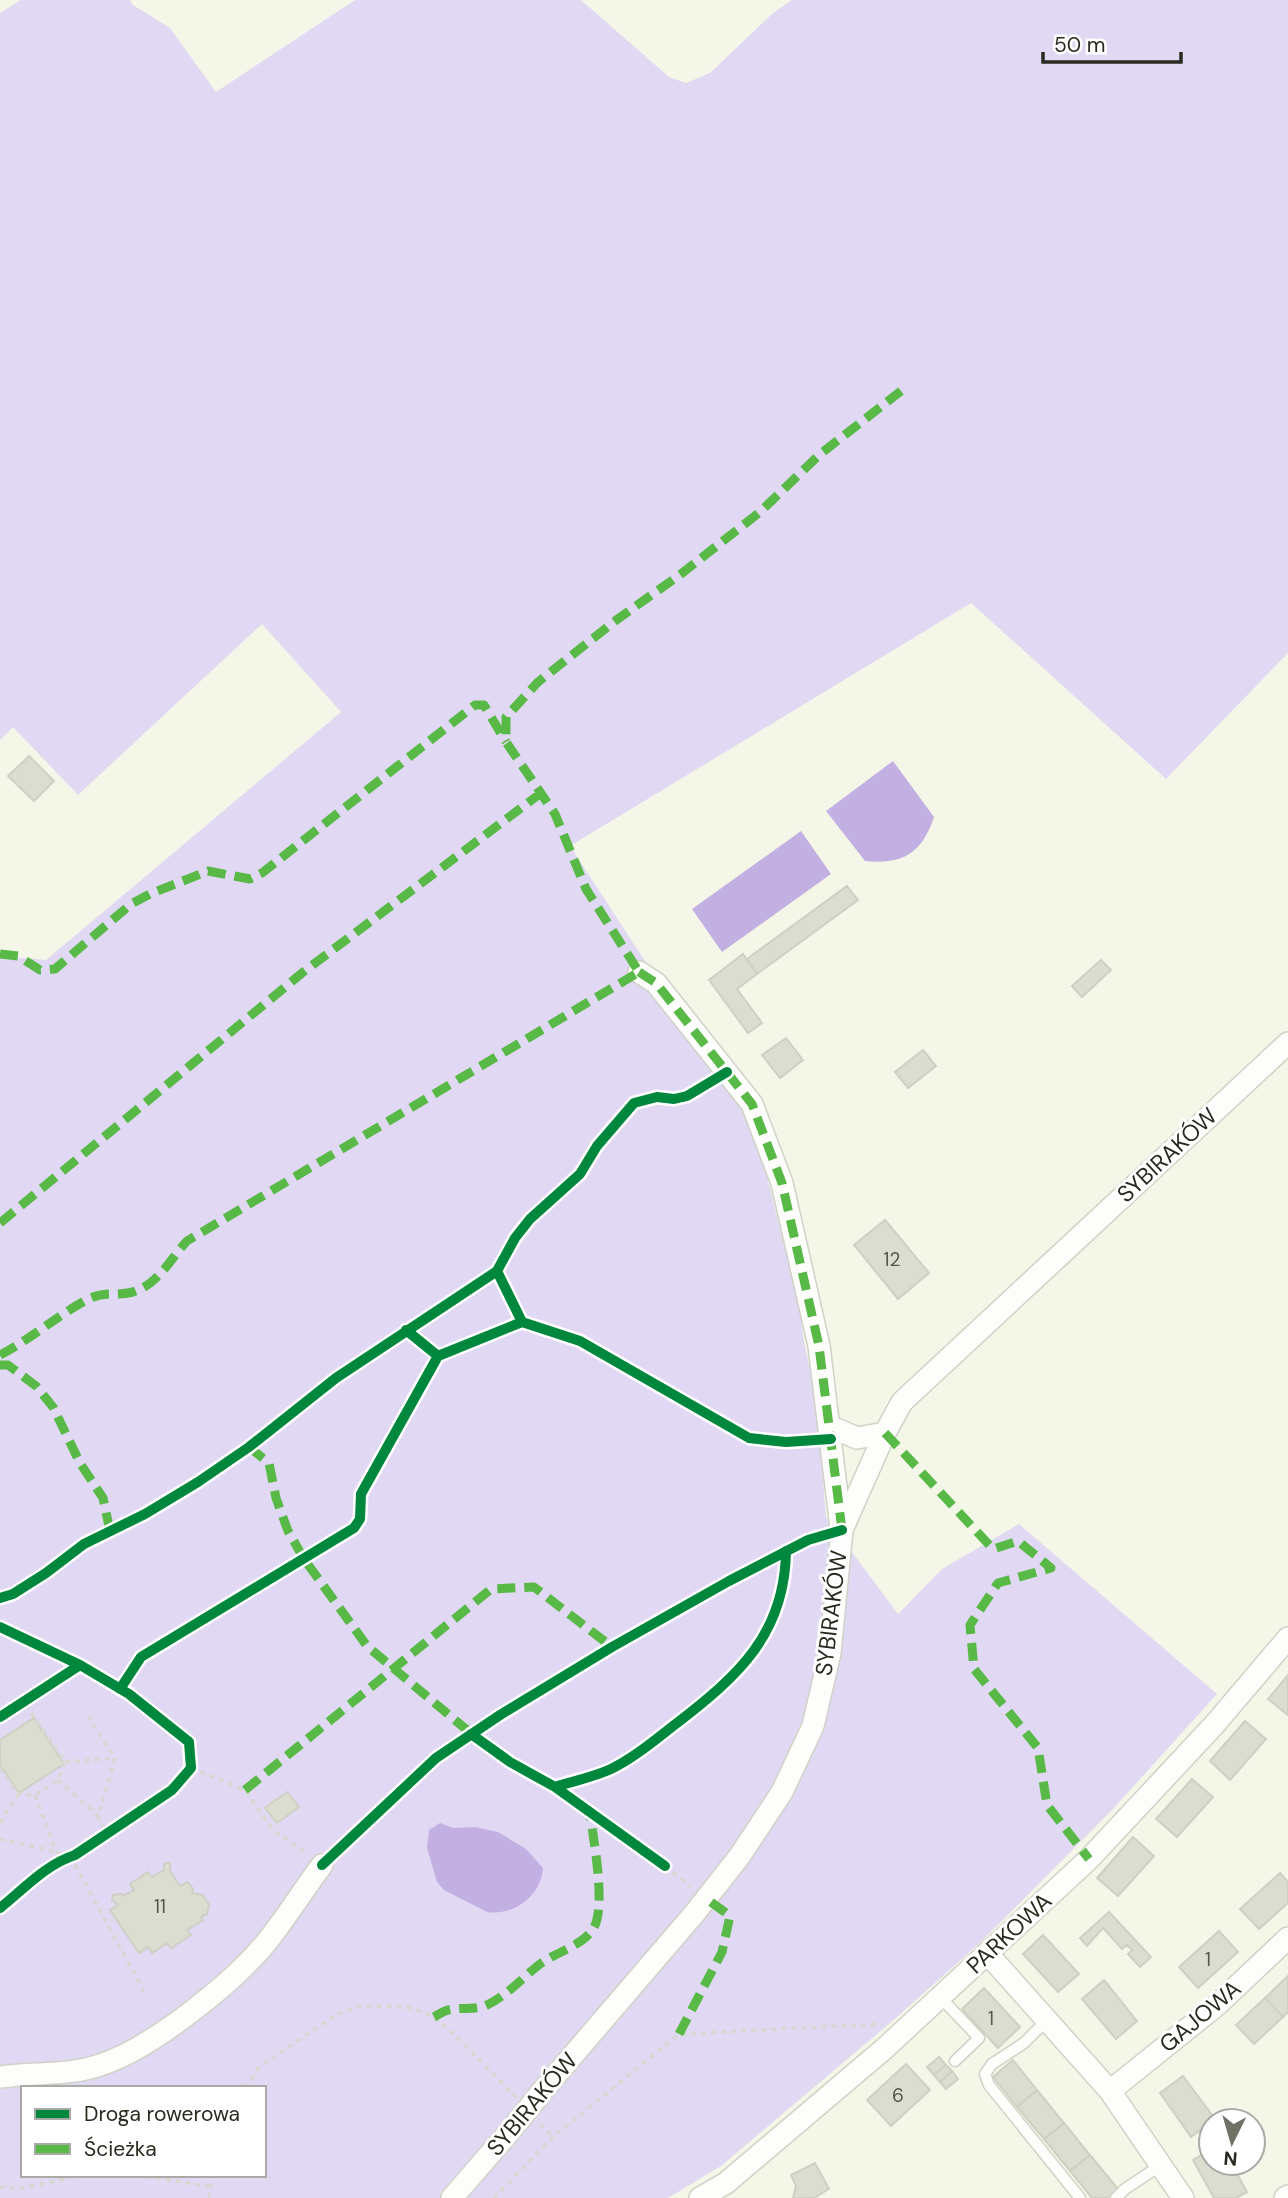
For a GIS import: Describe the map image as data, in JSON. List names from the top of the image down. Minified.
{"streets":{"street":["SYBIRAKÓW","PARKOWA","GAJOWA"]},"house_numbers":["12","11","1","1","6"],"legend":["Droga rowerowa","Ścieżka"],"scale_bar":"50 m","north":"bottom"}
